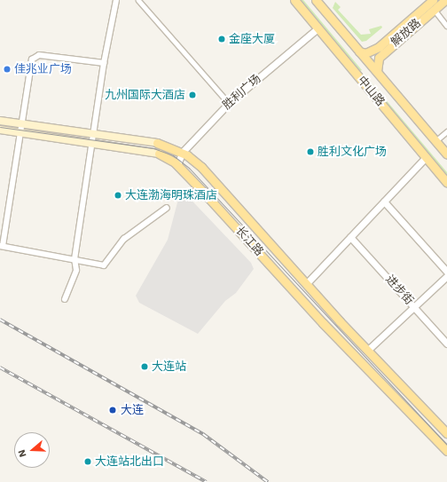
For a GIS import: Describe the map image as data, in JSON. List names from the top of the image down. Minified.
{"streets":{"main road":["解放路","中山路","长江路"],"street":["胜利广场","进步街"]},"crossings":[["解放路","中山路"],["中山路","胜利广场"],["胜利广场","长江路"]],"places":["金座大厦","佳兆业广场","九州国际大酒店","胜利文化广场","大连渤海明珠酒店","大连站","大连","大连站北出口"],"north":"left"}
